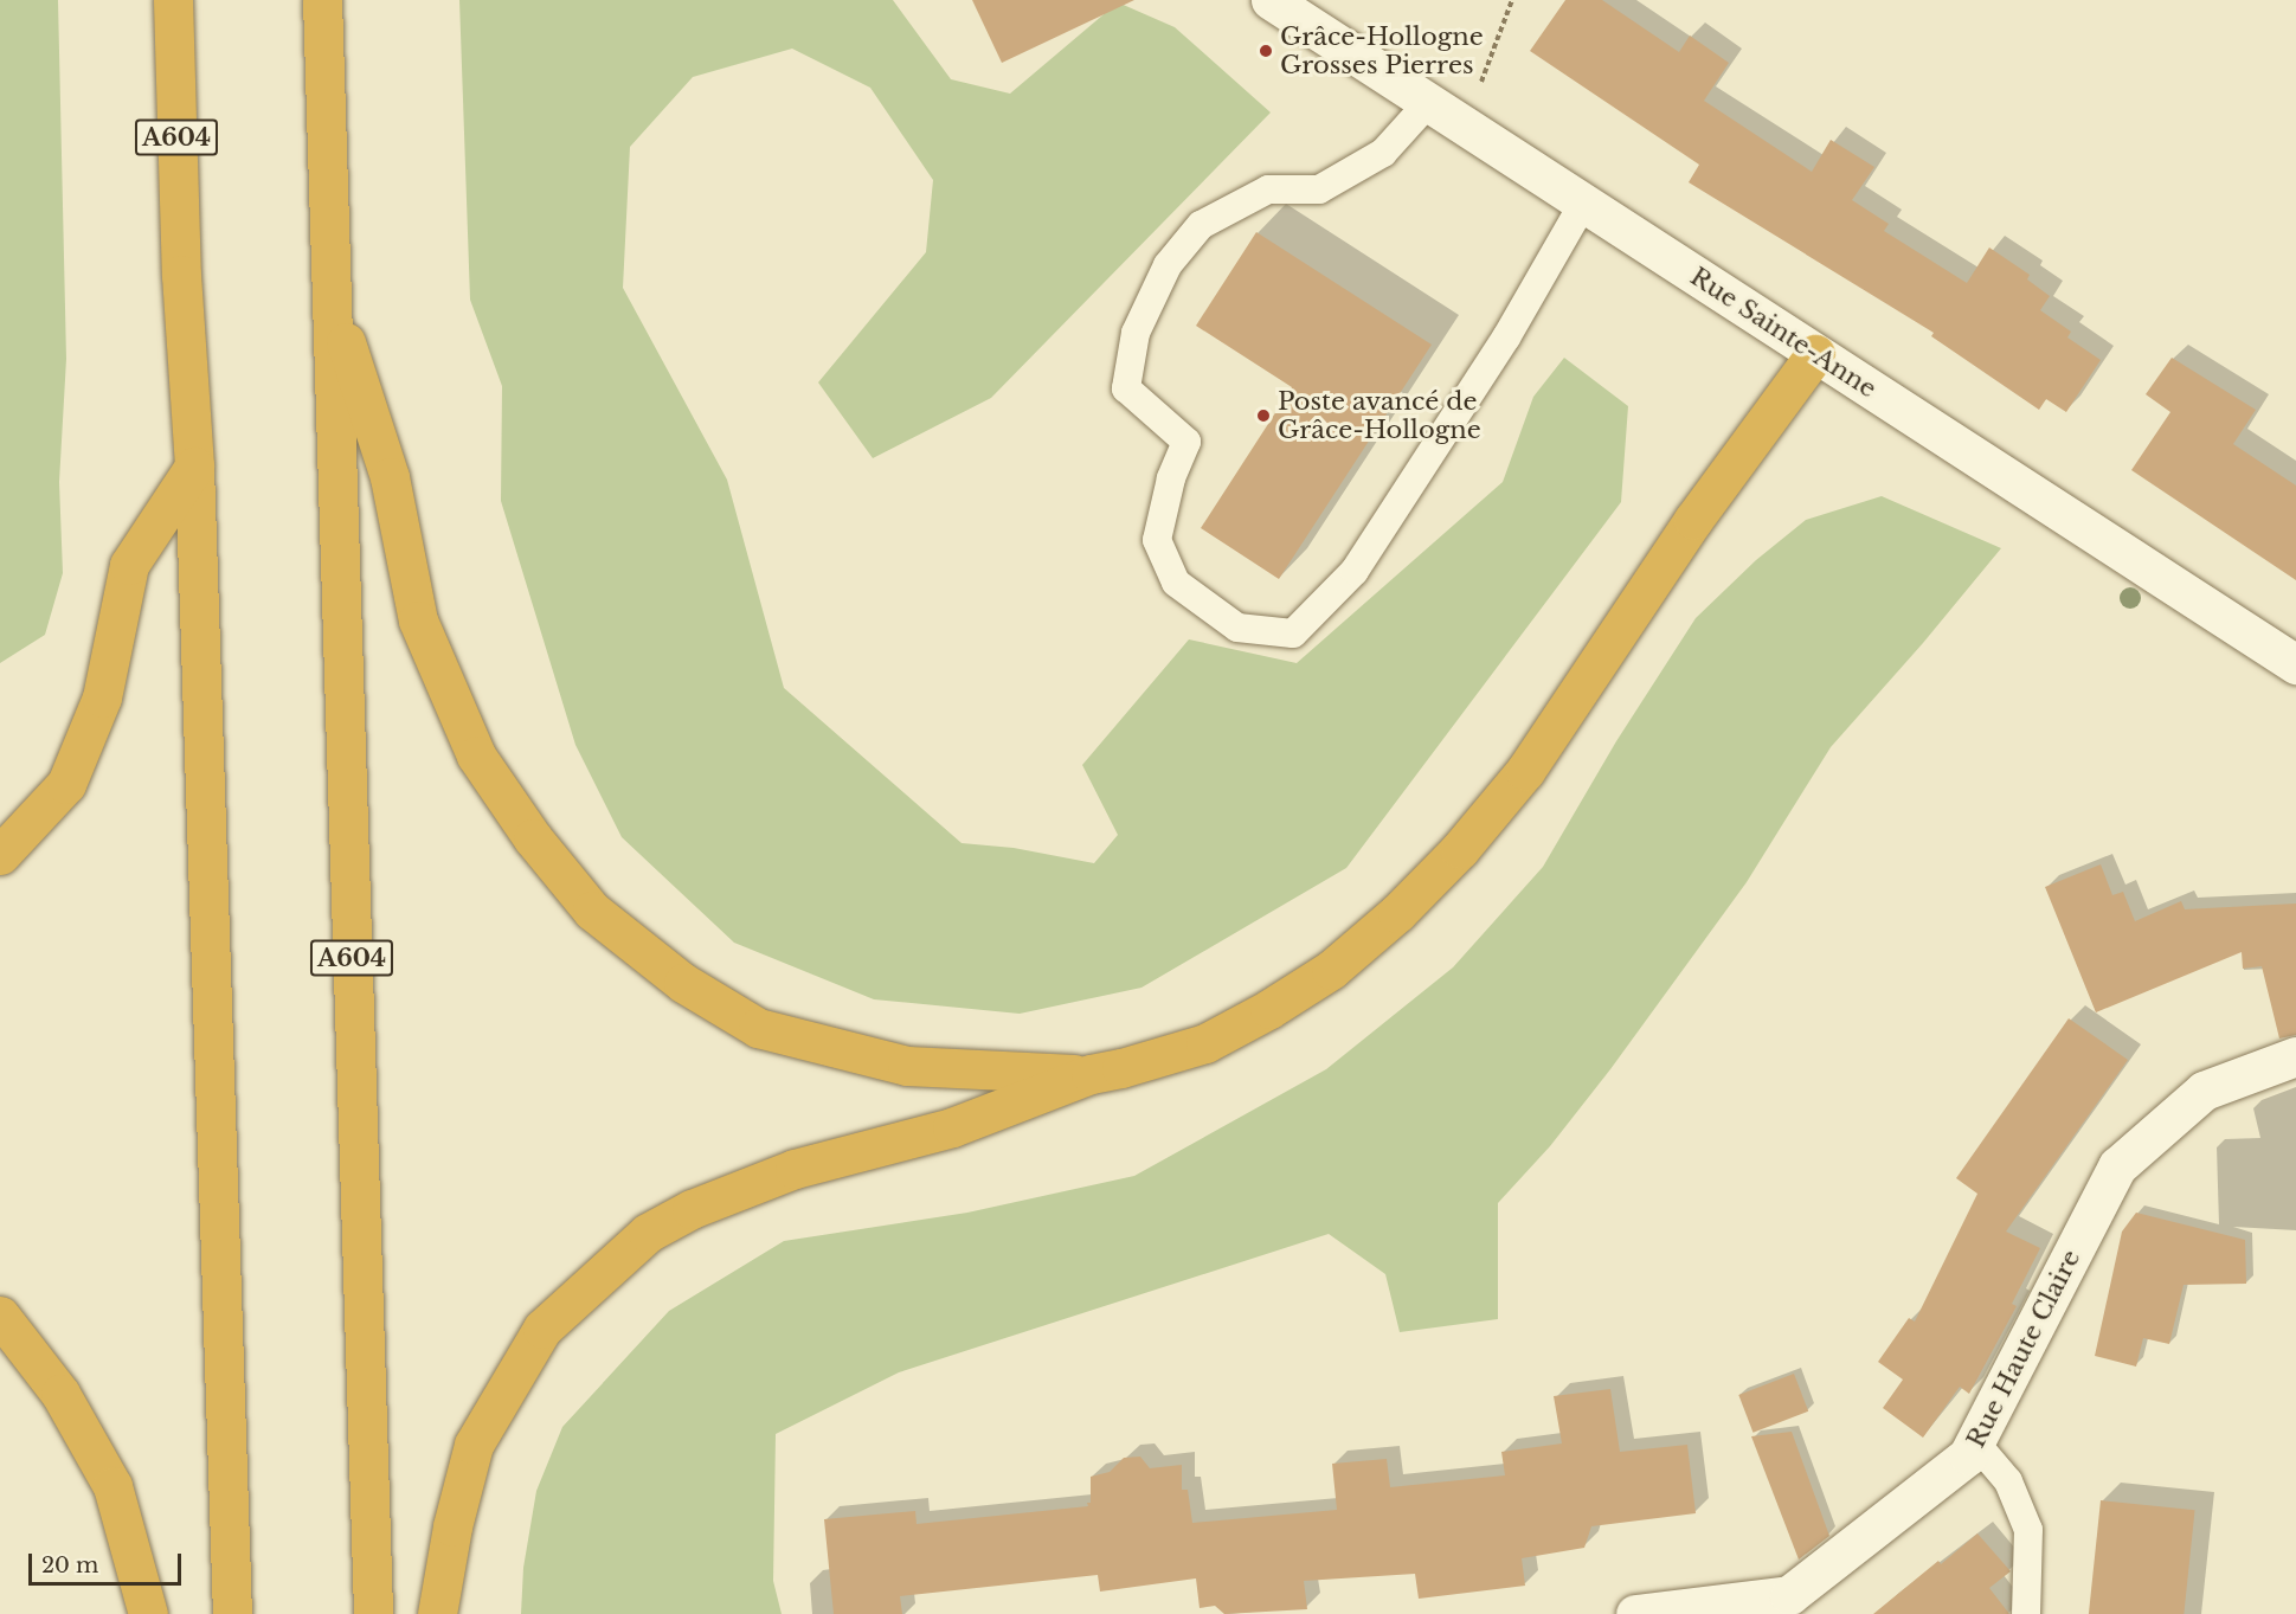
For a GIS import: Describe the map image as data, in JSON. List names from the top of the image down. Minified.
{"streets":{"highway":["A604"],"main road":["Rue Sainte-Anne","Rue Haute Claire"]},"places":["Grâce-Hollogne Grosses Pierres","Poste avancé de Grâce-Hollogne"],"scale_bar":"20 m"}
